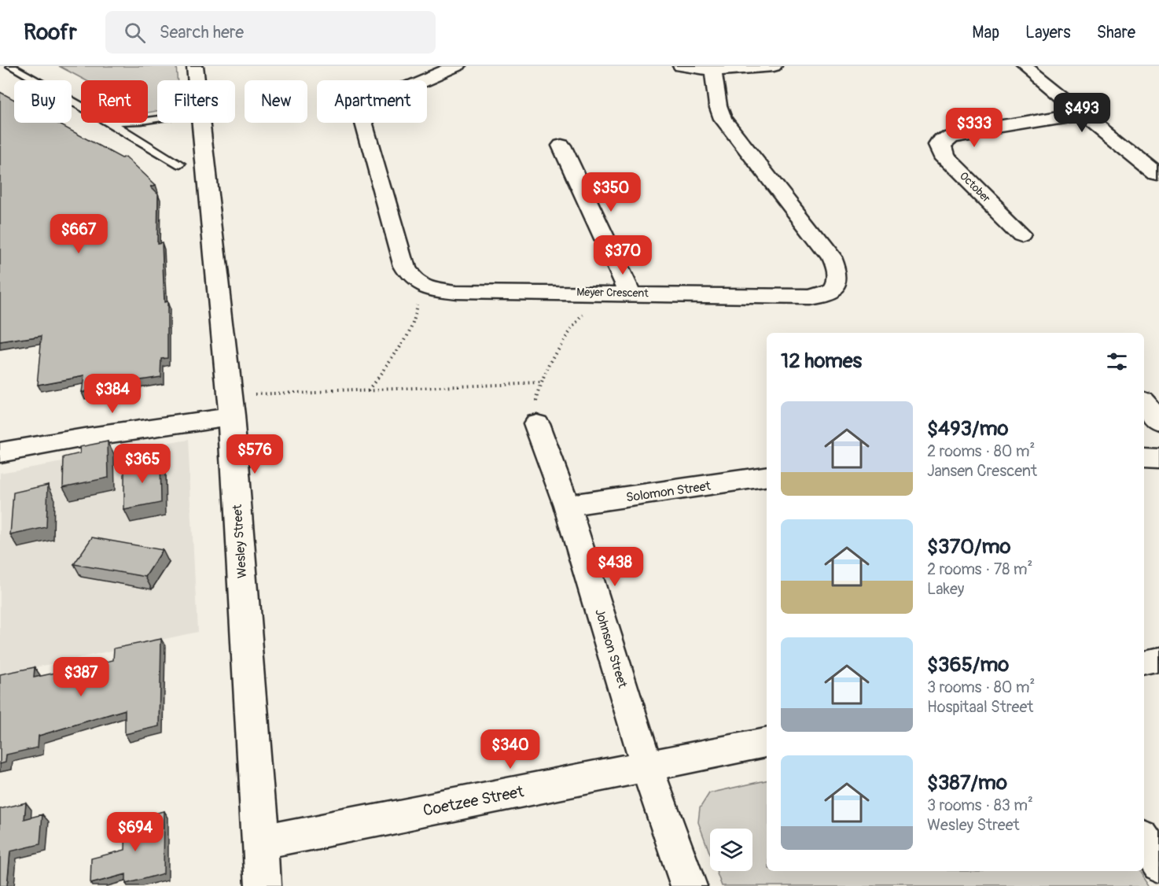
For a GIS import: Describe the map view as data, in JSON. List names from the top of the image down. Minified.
{"streets":{"street":["October","Meyer Crescent","Solomon Street","Wesley Street","Johnson Street","Coetzee Street"]},"crossings":[["Solomon Street","Johnson Street"],["Wesley Street","Coetzee Street"],["Johnson Street","Coetzee Street"]],"page":{"header":"Roofr","search":"Search here","nav":["Map","Layers","Share"],"chip":["Buy","Rent","Filters","New","Apartment"],"price":["$493","$333","$350","$667","$370","$384","$576","$365","$438","$387","$340","$694"],"heading":"12 homes","list":[{"name":"$493/mo","note":"2 rooms · 80 m² · Jansen Crescent"},{"name":"$370/mo","note":"2 rooms · 78 m² · Lakey"},{"name":"$365/mo","note":"3 rooms · 80 m² · Hospitaal Street"},{"name":"$387/mo","note":"3 rooms · 83 m² · Wesley Street"}]}}
